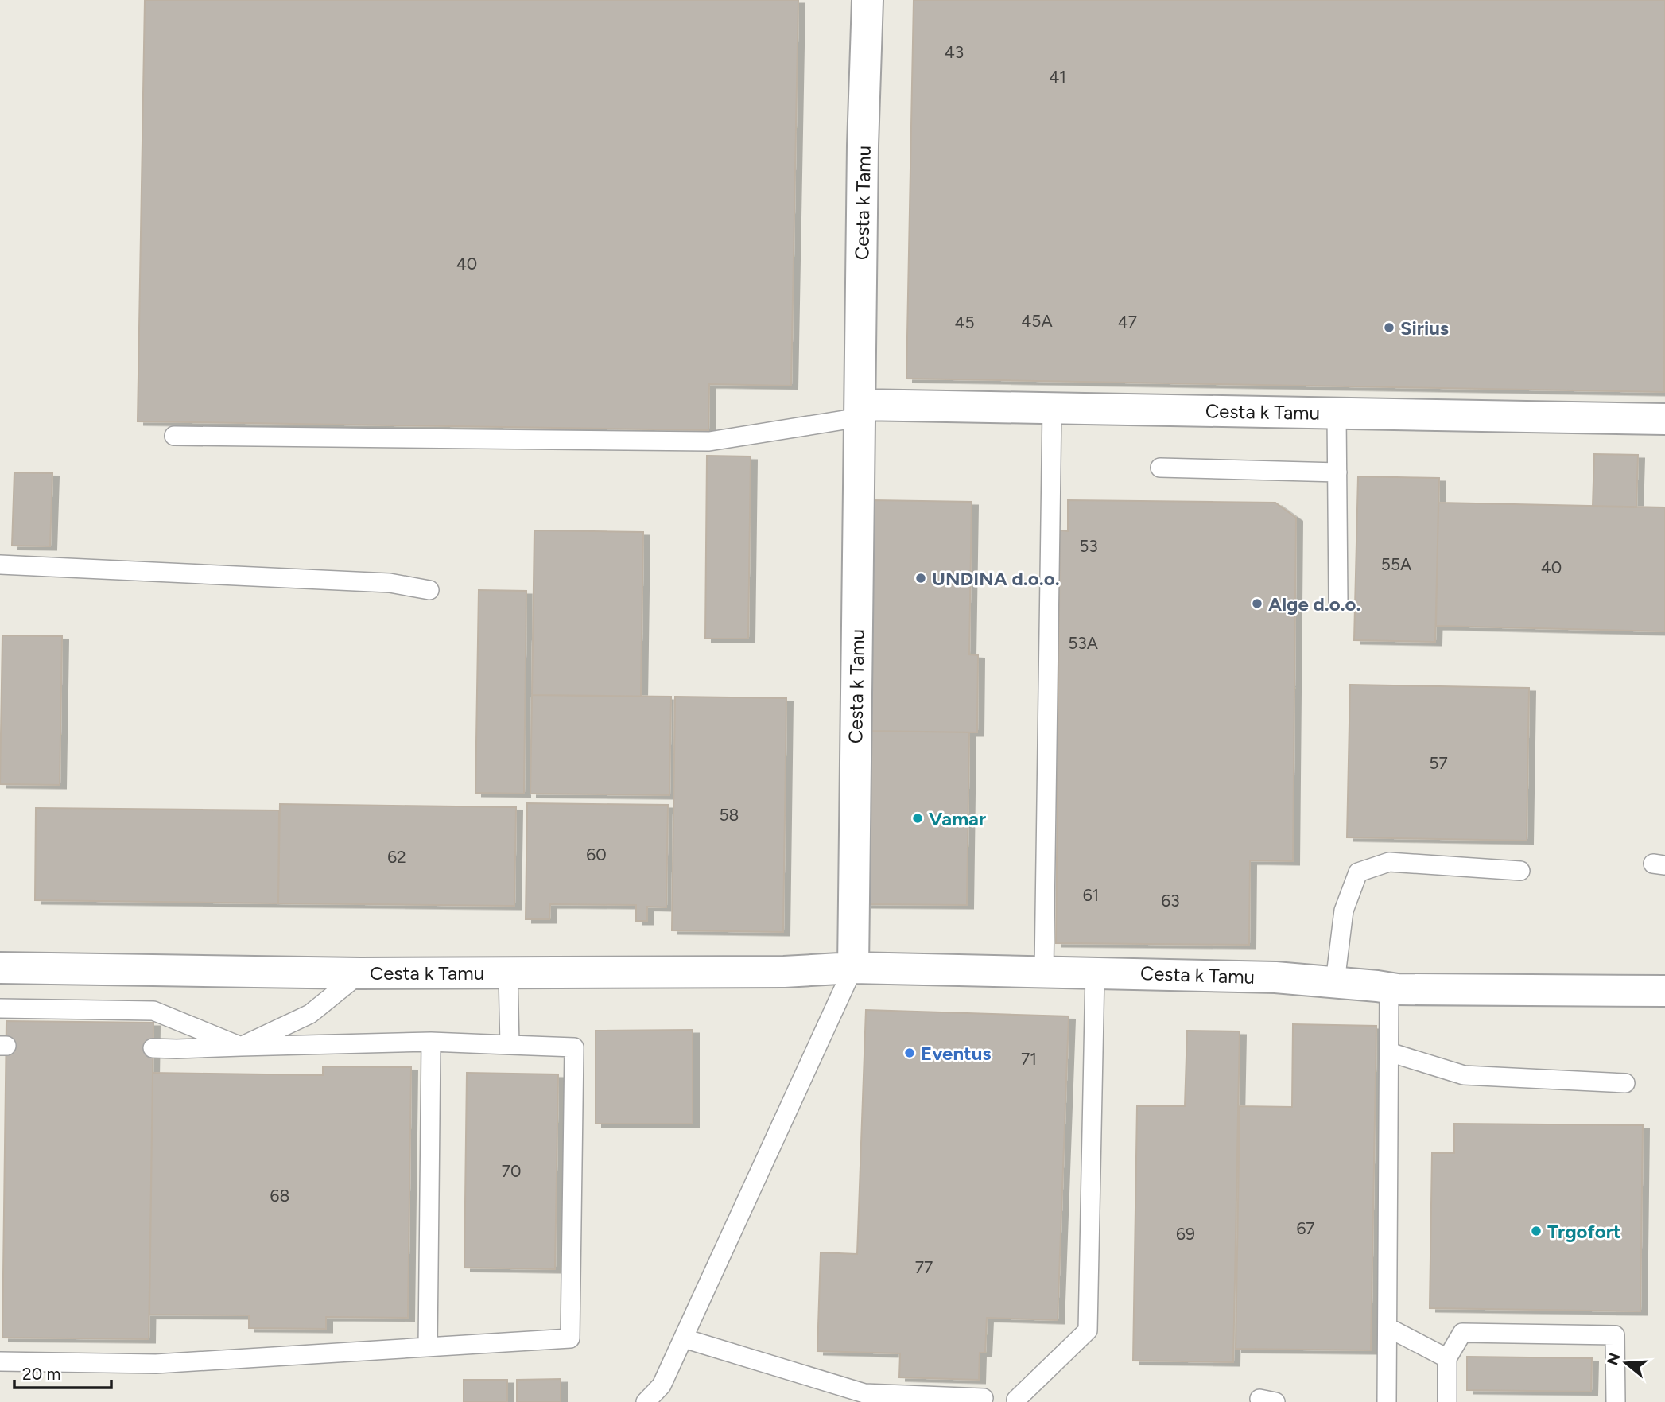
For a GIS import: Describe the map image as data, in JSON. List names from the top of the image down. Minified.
{"streets":{"street":["Cesta k Tamu"]},"places":["Sirius","UNDINA d.o.o.","Alge d.o.o.","Vamar","Eventus","Trgofort"],"house_numbers":["43","41","40","45A","47","45","53","55A","40","53A","57","58","60","62","61","63","71","70","68","67","69","77"],"scale_bar":"20 m","north":"left"}
